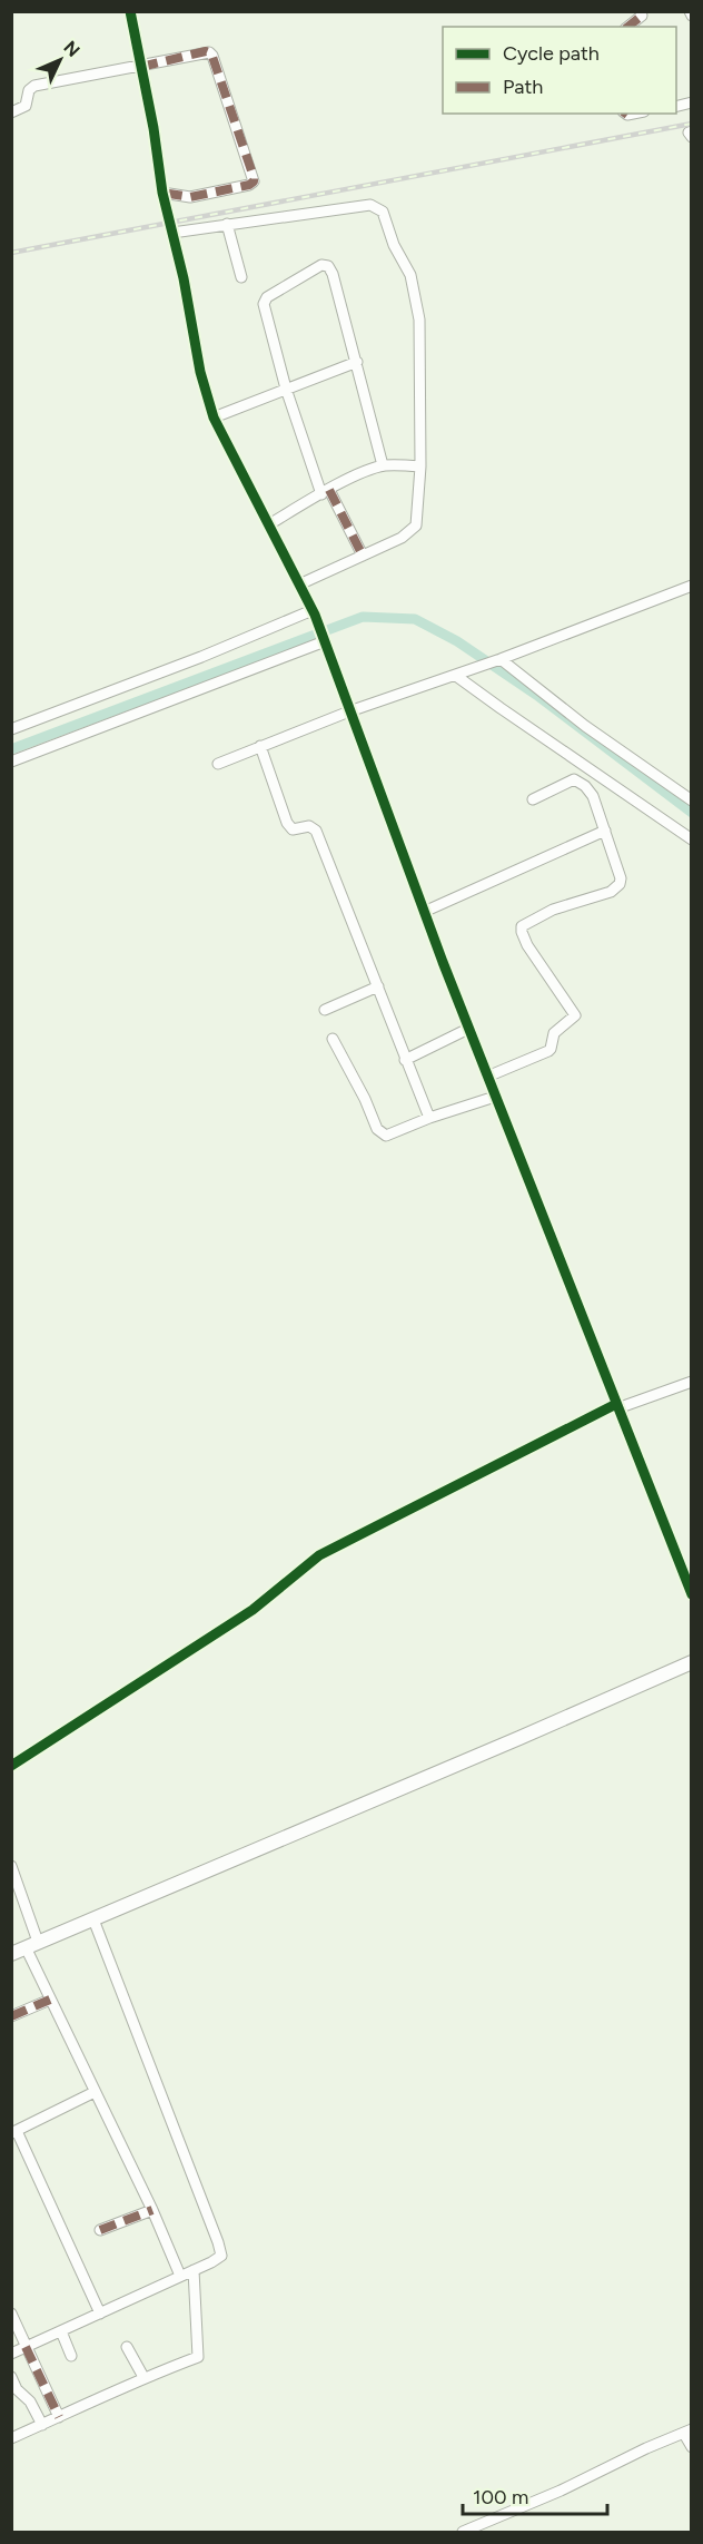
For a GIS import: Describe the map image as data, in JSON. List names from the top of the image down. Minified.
{"legend":["Cycle path","Path"],"scale_bar":"100 m","north":"top right"}
